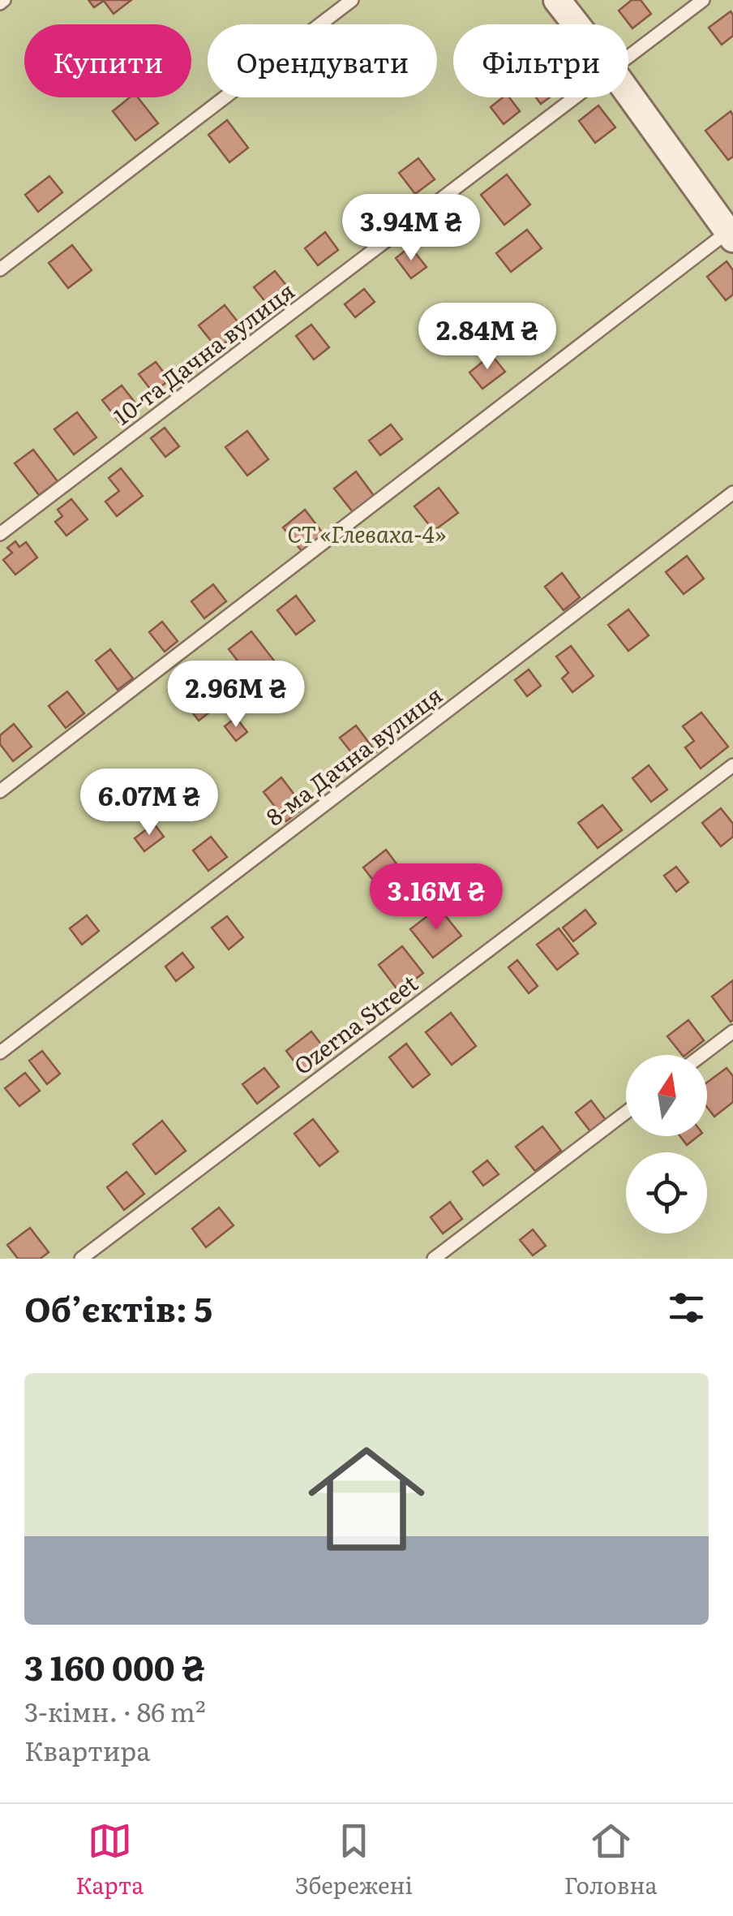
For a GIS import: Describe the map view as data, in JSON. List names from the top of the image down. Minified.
{"streets":{"lane":["10-та Дачна вулиця","8-ма Дачна вулиця","Ozerna Street"]},"parks":["СТ «Глеваха-4»"],"north":"top","page":{"chip":["Купити","Орендувати","Фільтри"],"price":["3.94M ₴","2.84M ₴","2.96M ₴","6.07M ₴","3.16M ₴"],"heading":"Об’єктів: 5","list":[{"name":"3 160 000 ₴","note":"3-кімн. · 86 m² · Квартира"}],"tabs":["Карта","Збережені","Головна"]}}
